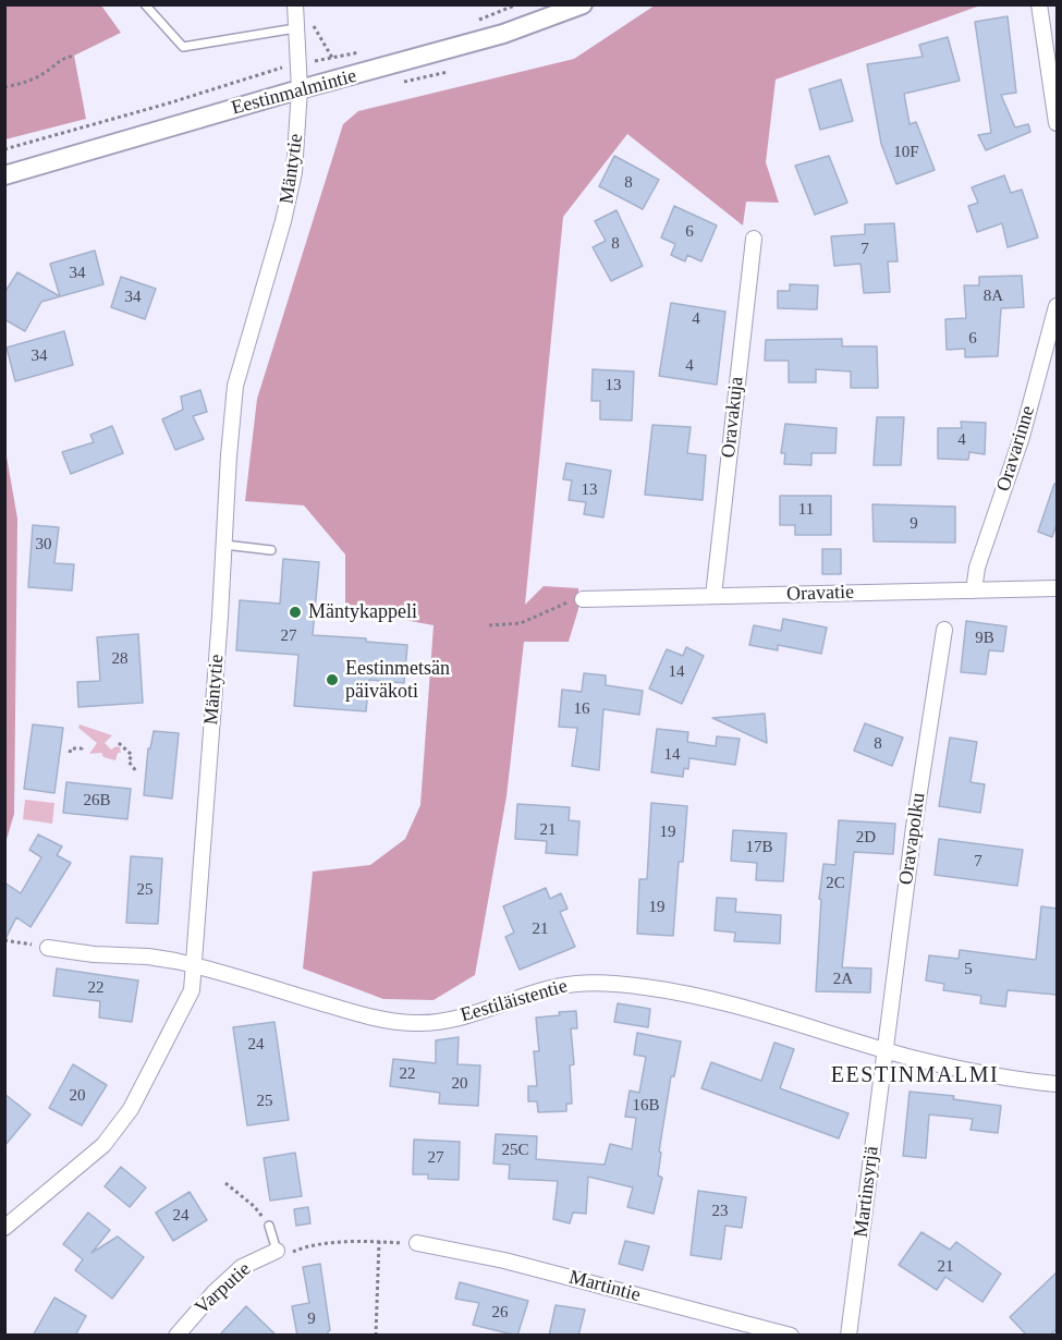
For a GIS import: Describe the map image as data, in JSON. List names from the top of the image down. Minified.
{"streets":{"street":["Eestinmalmintie","Mäntytie","Oravakuja","Oravarinne","Oravatie","Oravapolku","Eestiläistentie","Martinsyrjä","Martintie","Varputie"]},"crossings":[["Eestinmalmintie","Mäntytie"],["Mäntytie","Eestiläistentie"],["Oravakuja","Oravatie"],["Oravarinne","Oravatie"],["Oravapolku","Eestiläistentie"],["Oravapolku","Martinsyrjä"],["Eestiläistentie","Martinsyrjä"]],"districts":["EESTINMALMI"],"places":["Mäntykappeli","Eestinmetsän päiväkoti"],"house_numbers":["10F","8","6","8","7","34","8A","34","4","6","34","4","13","4","13","11","9","30","27","9B","28","14","16","8","14","26B","21","19","2D","17B","7","2C","25","19","21","5","2A","22","24","22","20","20","25","16B","25C","27","23","24","21","26","9"]}
